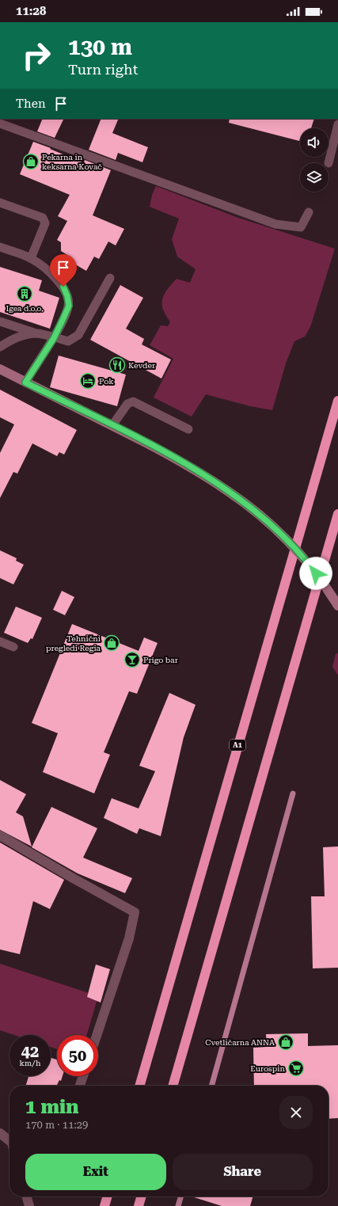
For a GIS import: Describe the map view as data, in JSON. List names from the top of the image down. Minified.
{"streets":{"highway":["A1"]},"places":{"shop":["Pekarna in keksarna Kovač","Tehnični pregledi Regia","Cvetličarna ANNA"],"building":["Igea d.o.o."],"restaurant":["Kevder"],"hotel":["Pok"],"bar":["Prigo bar"],"supermarket":["Eurospin"]},"page":{"status":"11:28","turn":["130 m","Turn right"],"then":"Then","speed":"42 km/h","limit":"50","heading":["1 min","170 m · 11:29"],"buttons":["Exit","Share"]}}
